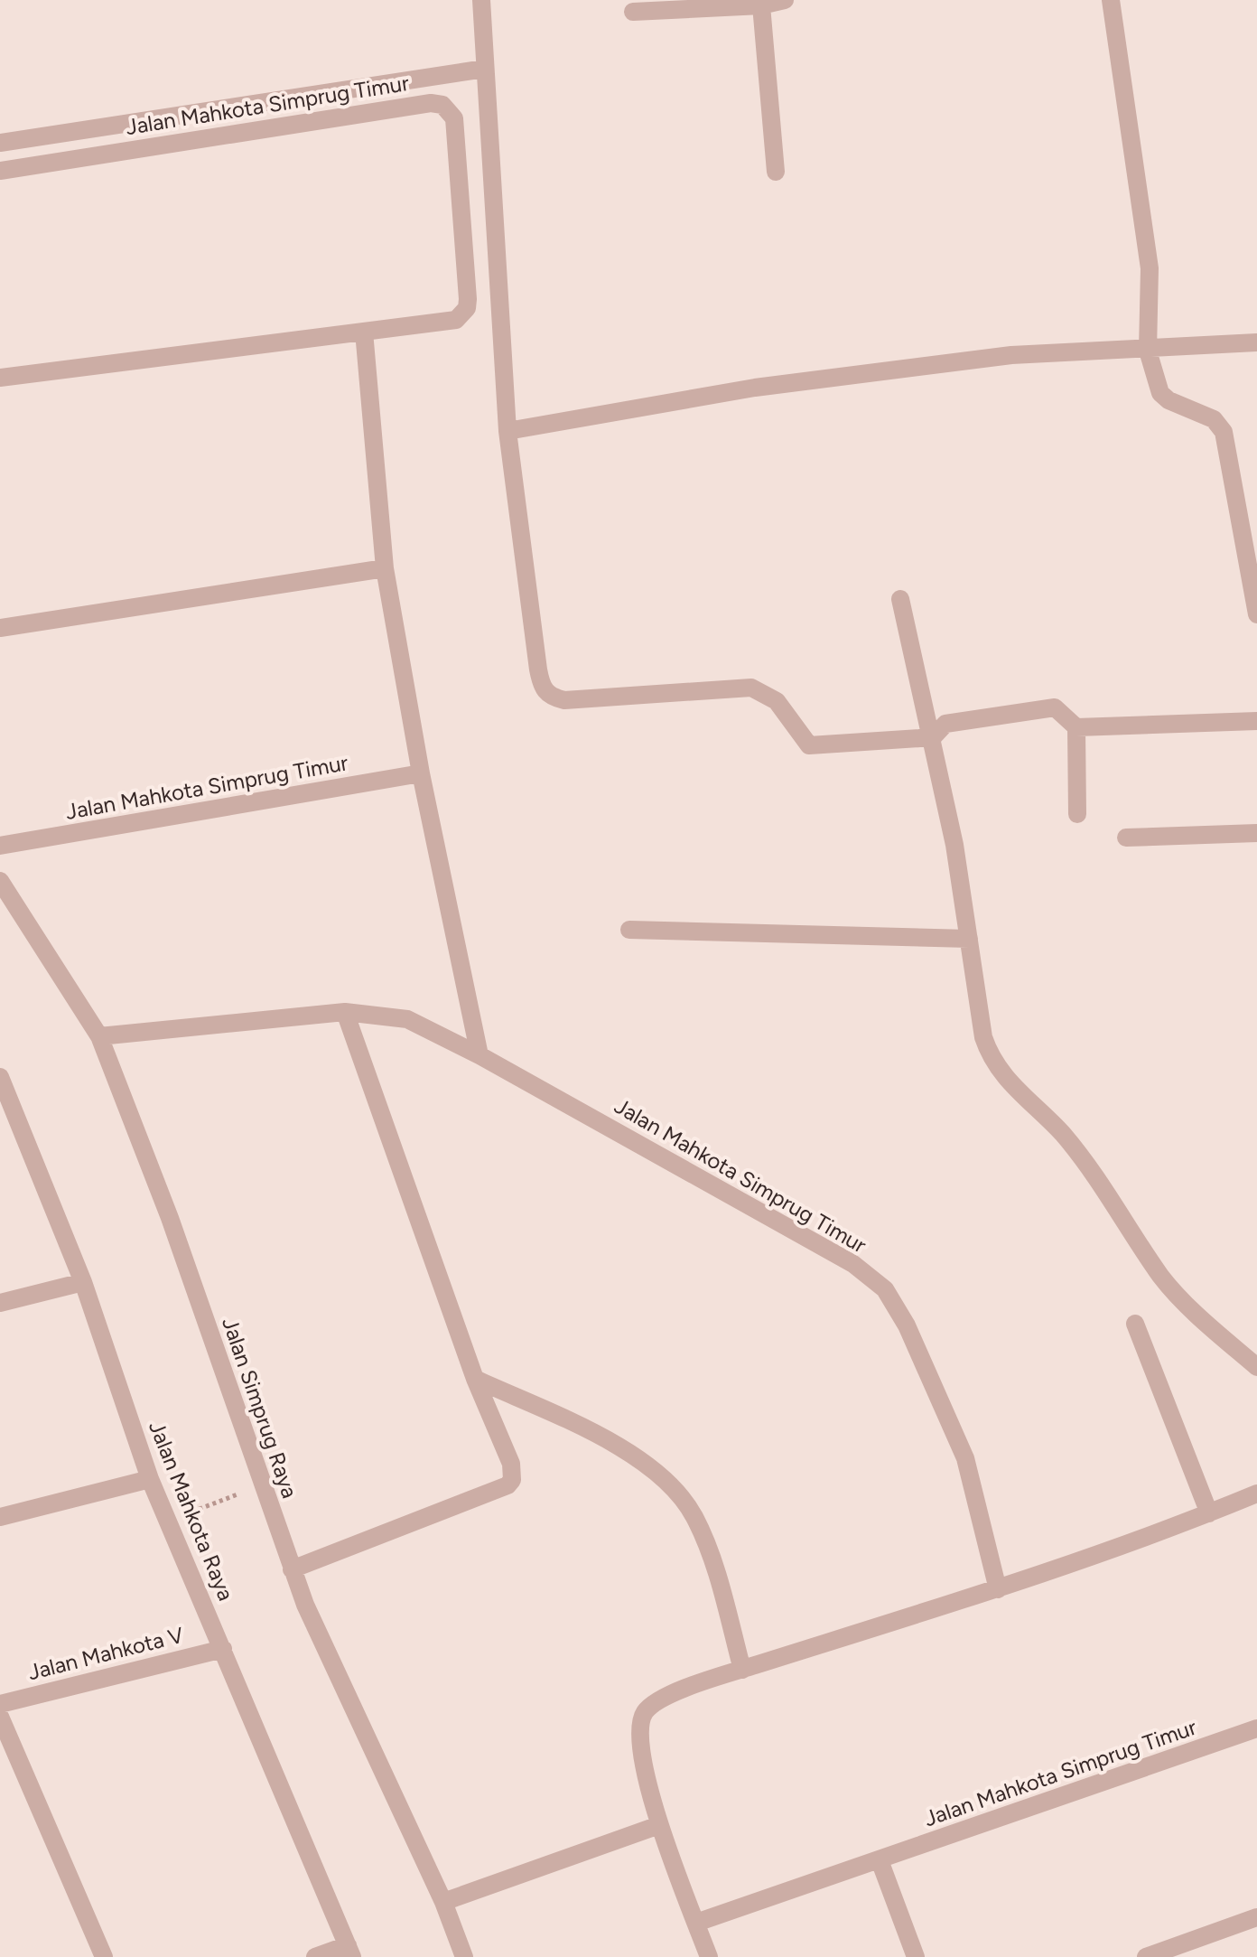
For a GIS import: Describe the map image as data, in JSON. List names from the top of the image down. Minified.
{"streets":{"street":["Jalan Mahkota Simprug Timur","Jalan Simprug Raya","Jalan Mahkota Raya","Jalan Mahkota V"]},"crossings":[["Jalan Mahkota Simprug Timur","Jalan Simprug Raya"],["Jalan Mahkota Raya","Jalan Mahkota V"]]}
